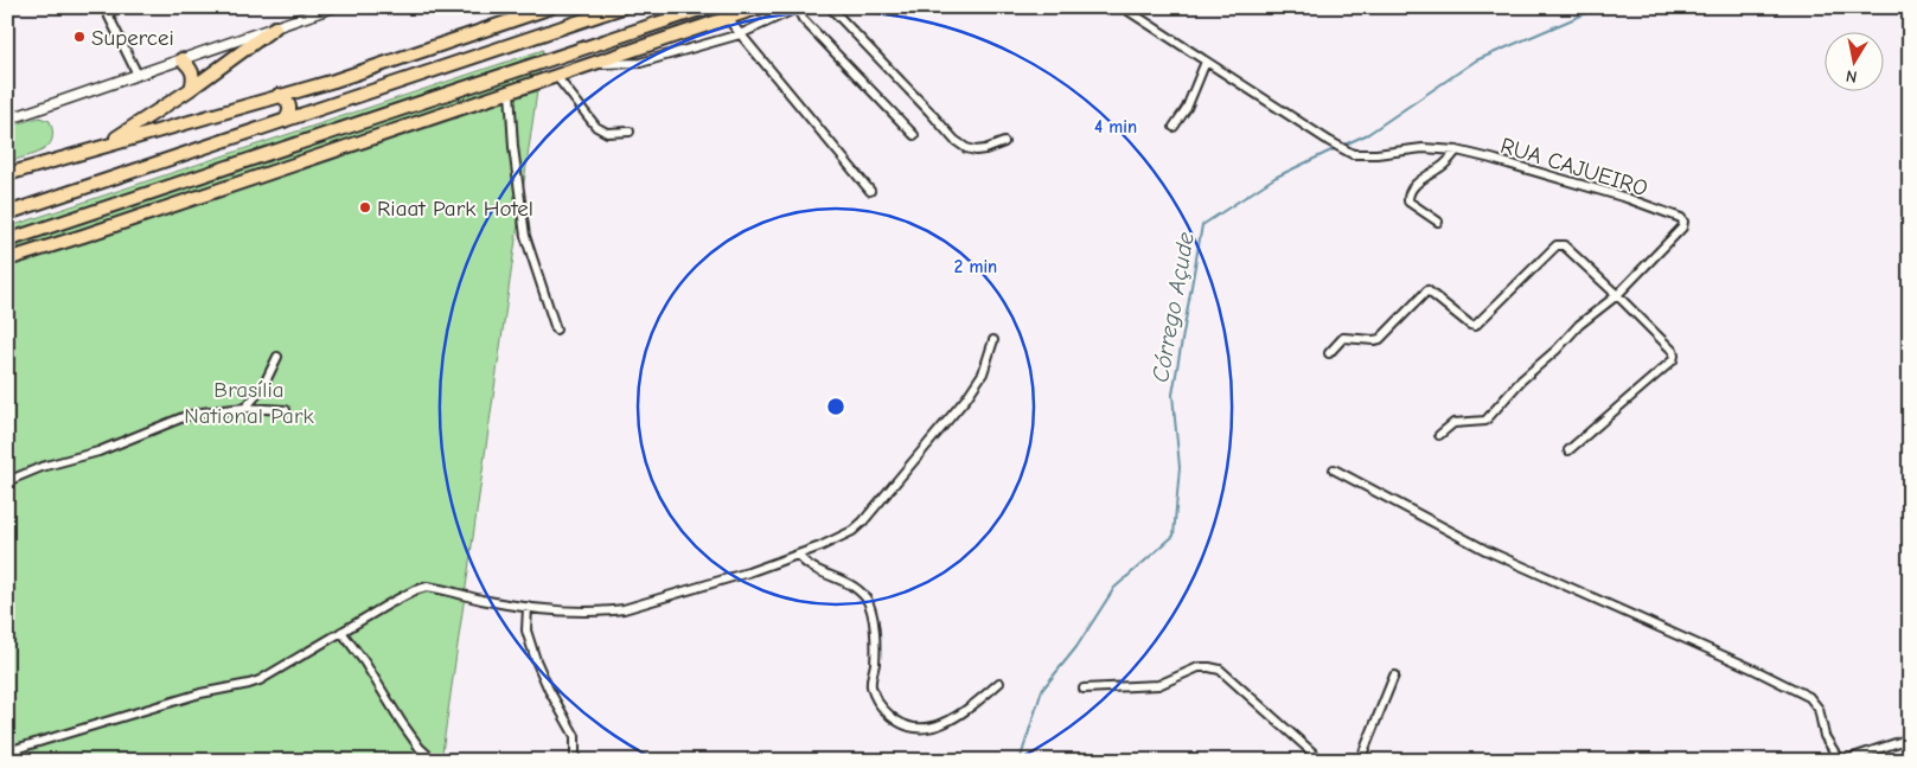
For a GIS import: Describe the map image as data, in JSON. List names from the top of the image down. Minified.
{"streets":{"street":["RUA CAJUEIRO"]},"water":["Córrego Açude"],"parks":["Brasília National Park"],"places":["Supercei","Riaat Park Hotel"],"north":"bottom","rings":["4 min","2 min"]}
